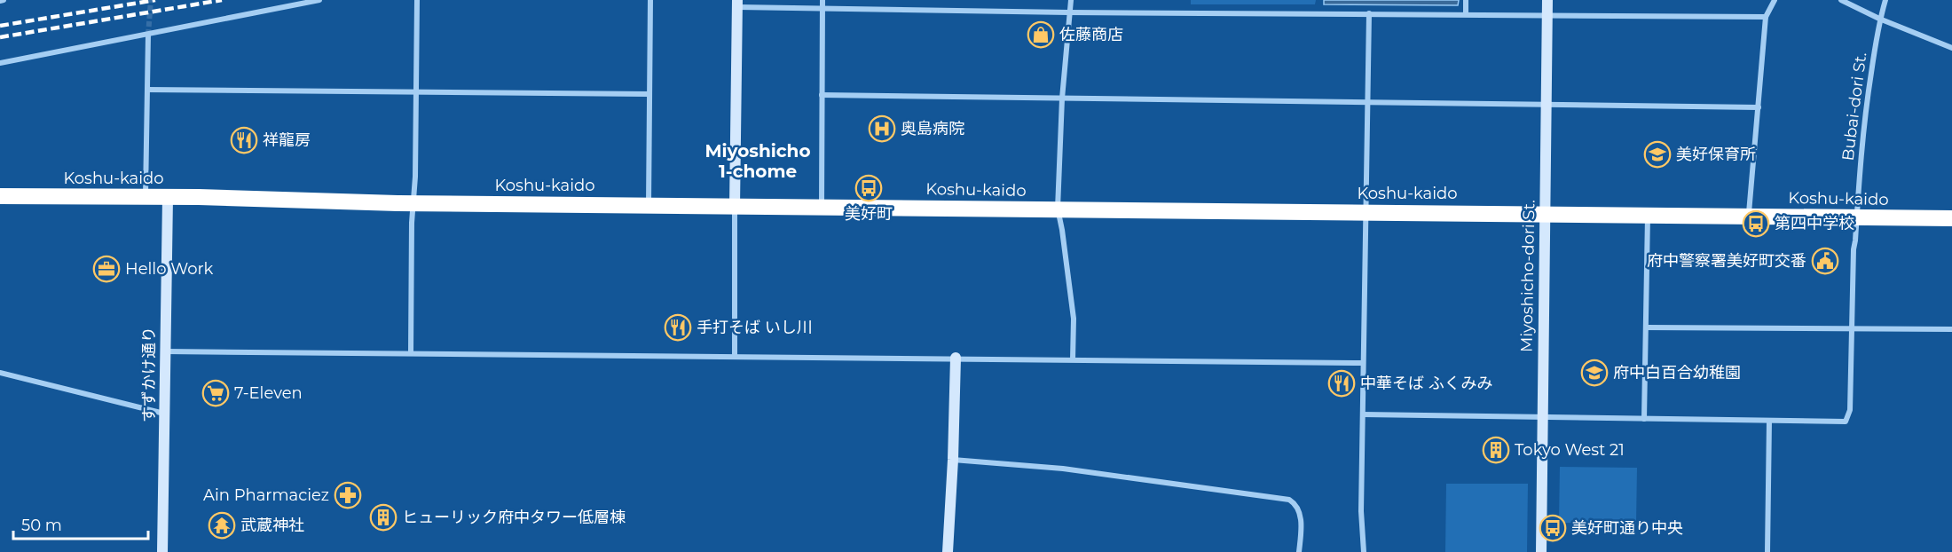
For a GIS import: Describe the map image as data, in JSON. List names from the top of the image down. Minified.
{"streets":{"highway":["Koshu-kaido"],"street":["Bubai-dori St.","Miyoshicho-dori St.","すずかけ通り"]},"crossings":[["Bubai-dori St.","Koshu-kaido"],["Koshu-kaido","Miyoshicho-dori St."],["Koshu-kaido","すずかけ通り"]],"districts":["Miyoshicho 1-chome"],"places":{"shop":["佐藤商店"],"hospital":["奥島病院"],"restaurant":["祥龍房","手打そば いし川","中華そば ふくみみ"],"school or university":["美好保育所","府中白百合幼稚園"],"bus stop":["美好町","第四中学校","美好町通り中央"],"public building":["府中警察署美好町交番"],"office":["Hello Work"],"supermarket":["7-Eleven"],"building":["Tokyo West 21","ヒューリック府中タワー低層棟"],"pharmacy":["Ain Pharmaciez"],"temple":["武蔵神社"]},"scale_bar":"50 m"}
